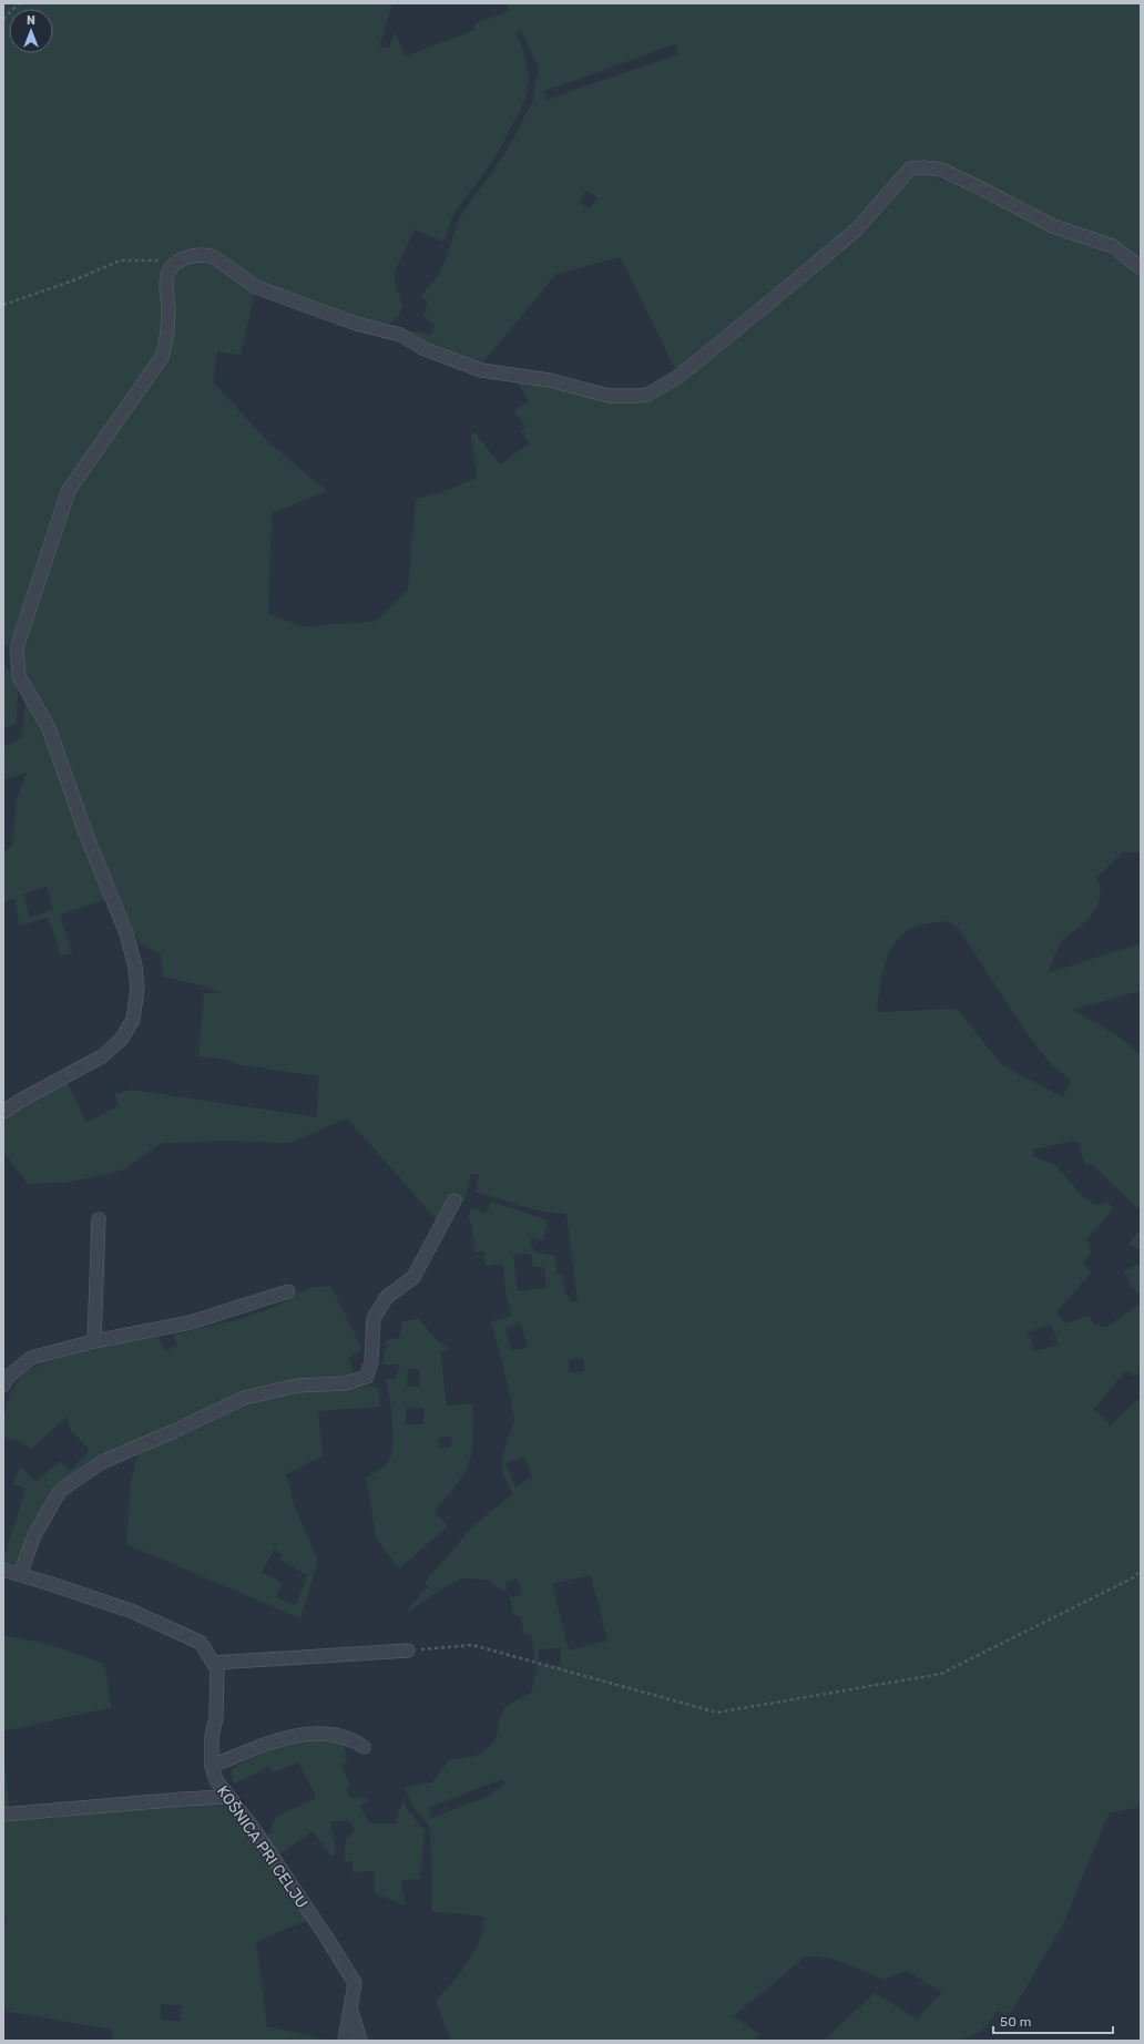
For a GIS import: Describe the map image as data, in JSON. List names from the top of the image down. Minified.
{"streets":{"street":["KOŠNICA PRI CELJU"]},"scale_bar":"50 m","north":"top"}
